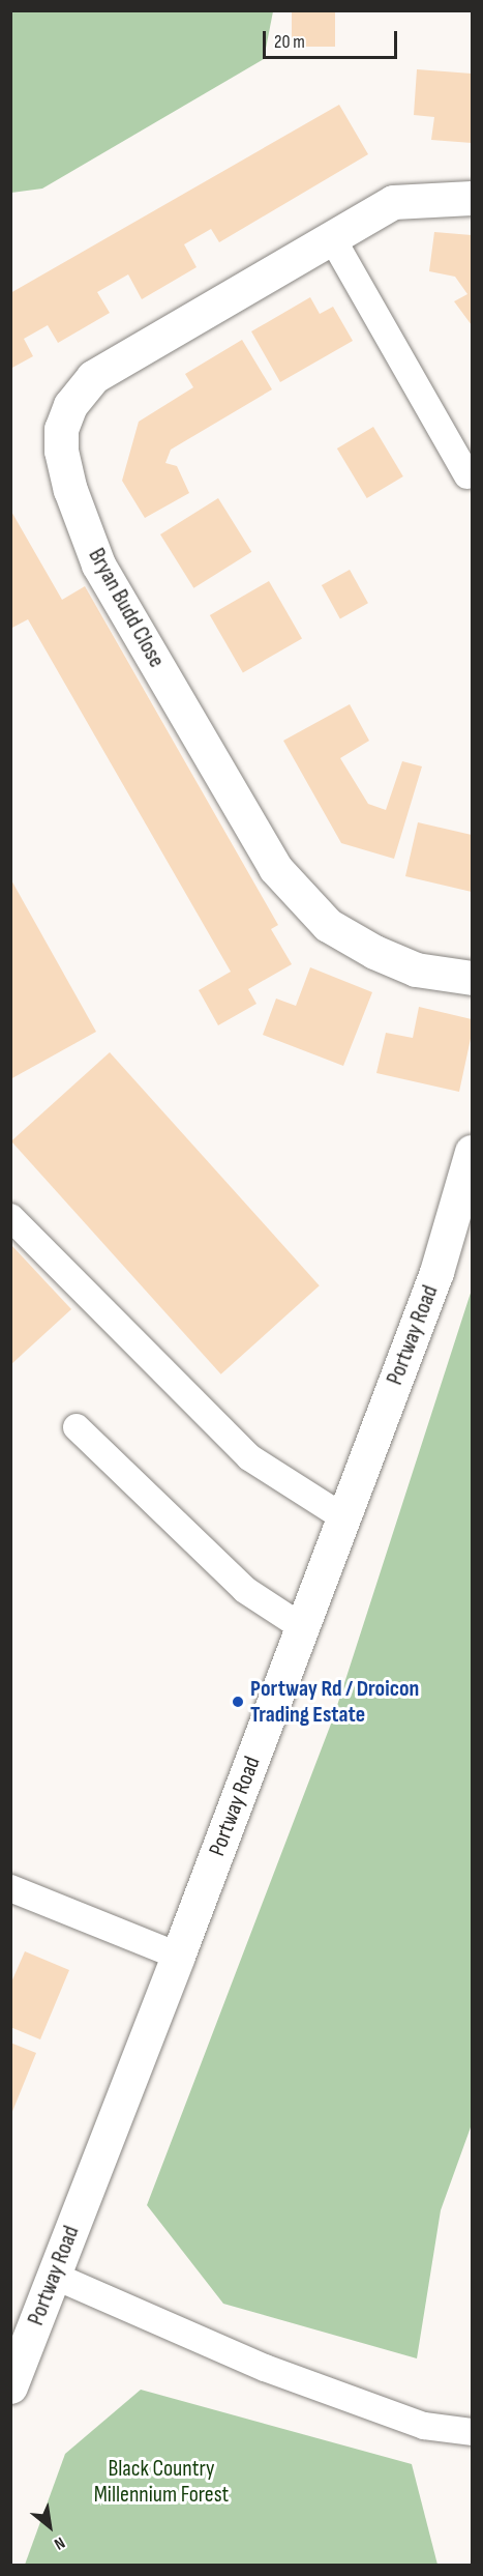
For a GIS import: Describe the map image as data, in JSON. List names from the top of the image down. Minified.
{"streets":{"street":["Bryan Budd Close","Portway Road"]},"parks":["Black Country Millennium Forest"],"places":["Portway Rd / Droicon Trading Estate"],"scale_bar":"20 m","north":"bottom right"}
